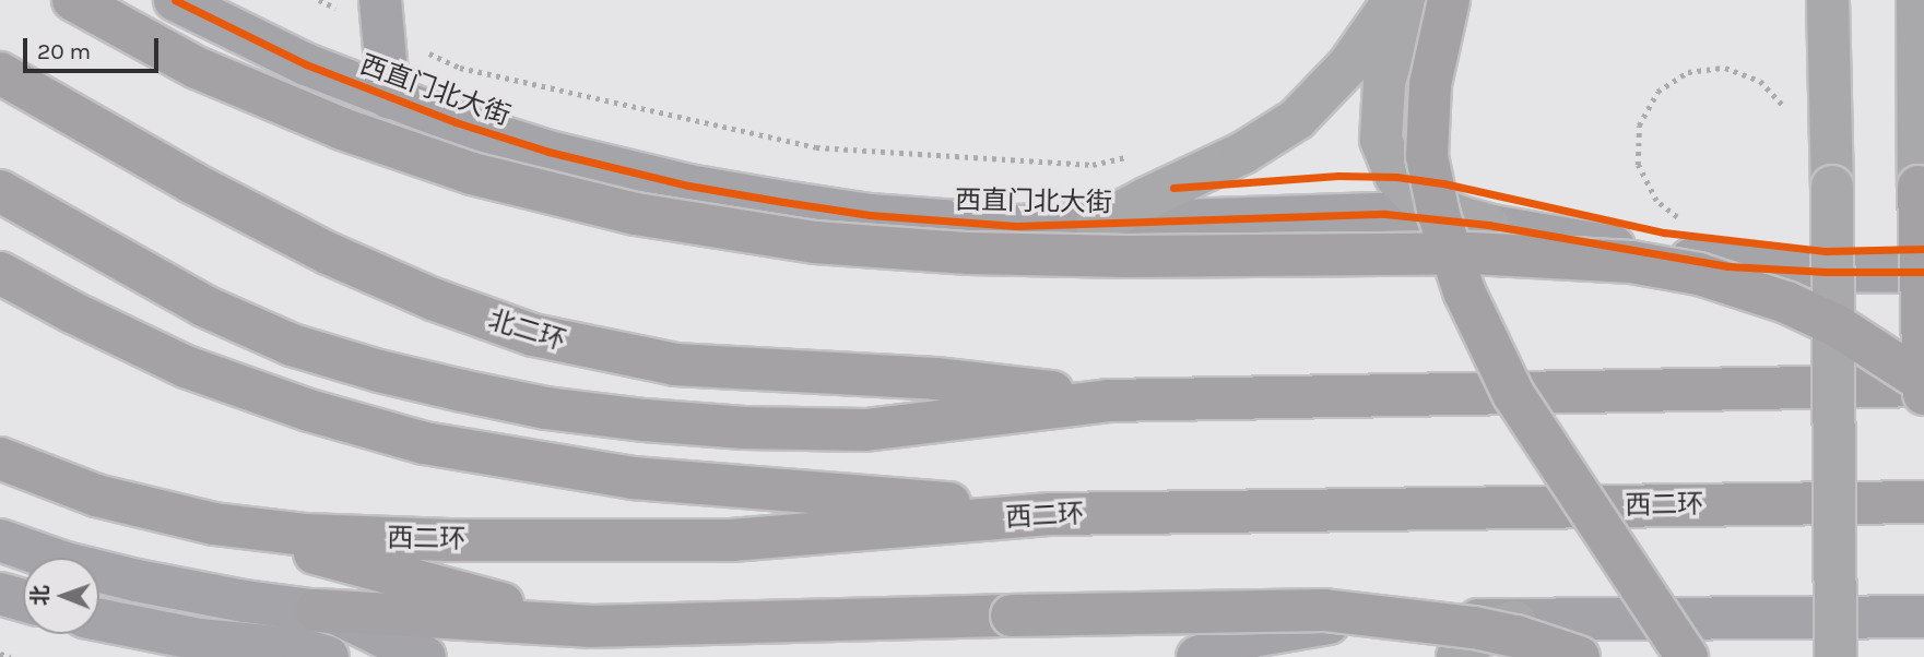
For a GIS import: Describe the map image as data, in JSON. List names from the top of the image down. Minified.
{"streets":{"highway":["北二环","西二环"],"street":["西直门北大街"]},"scale_bar":"20 m","north":"left"}
